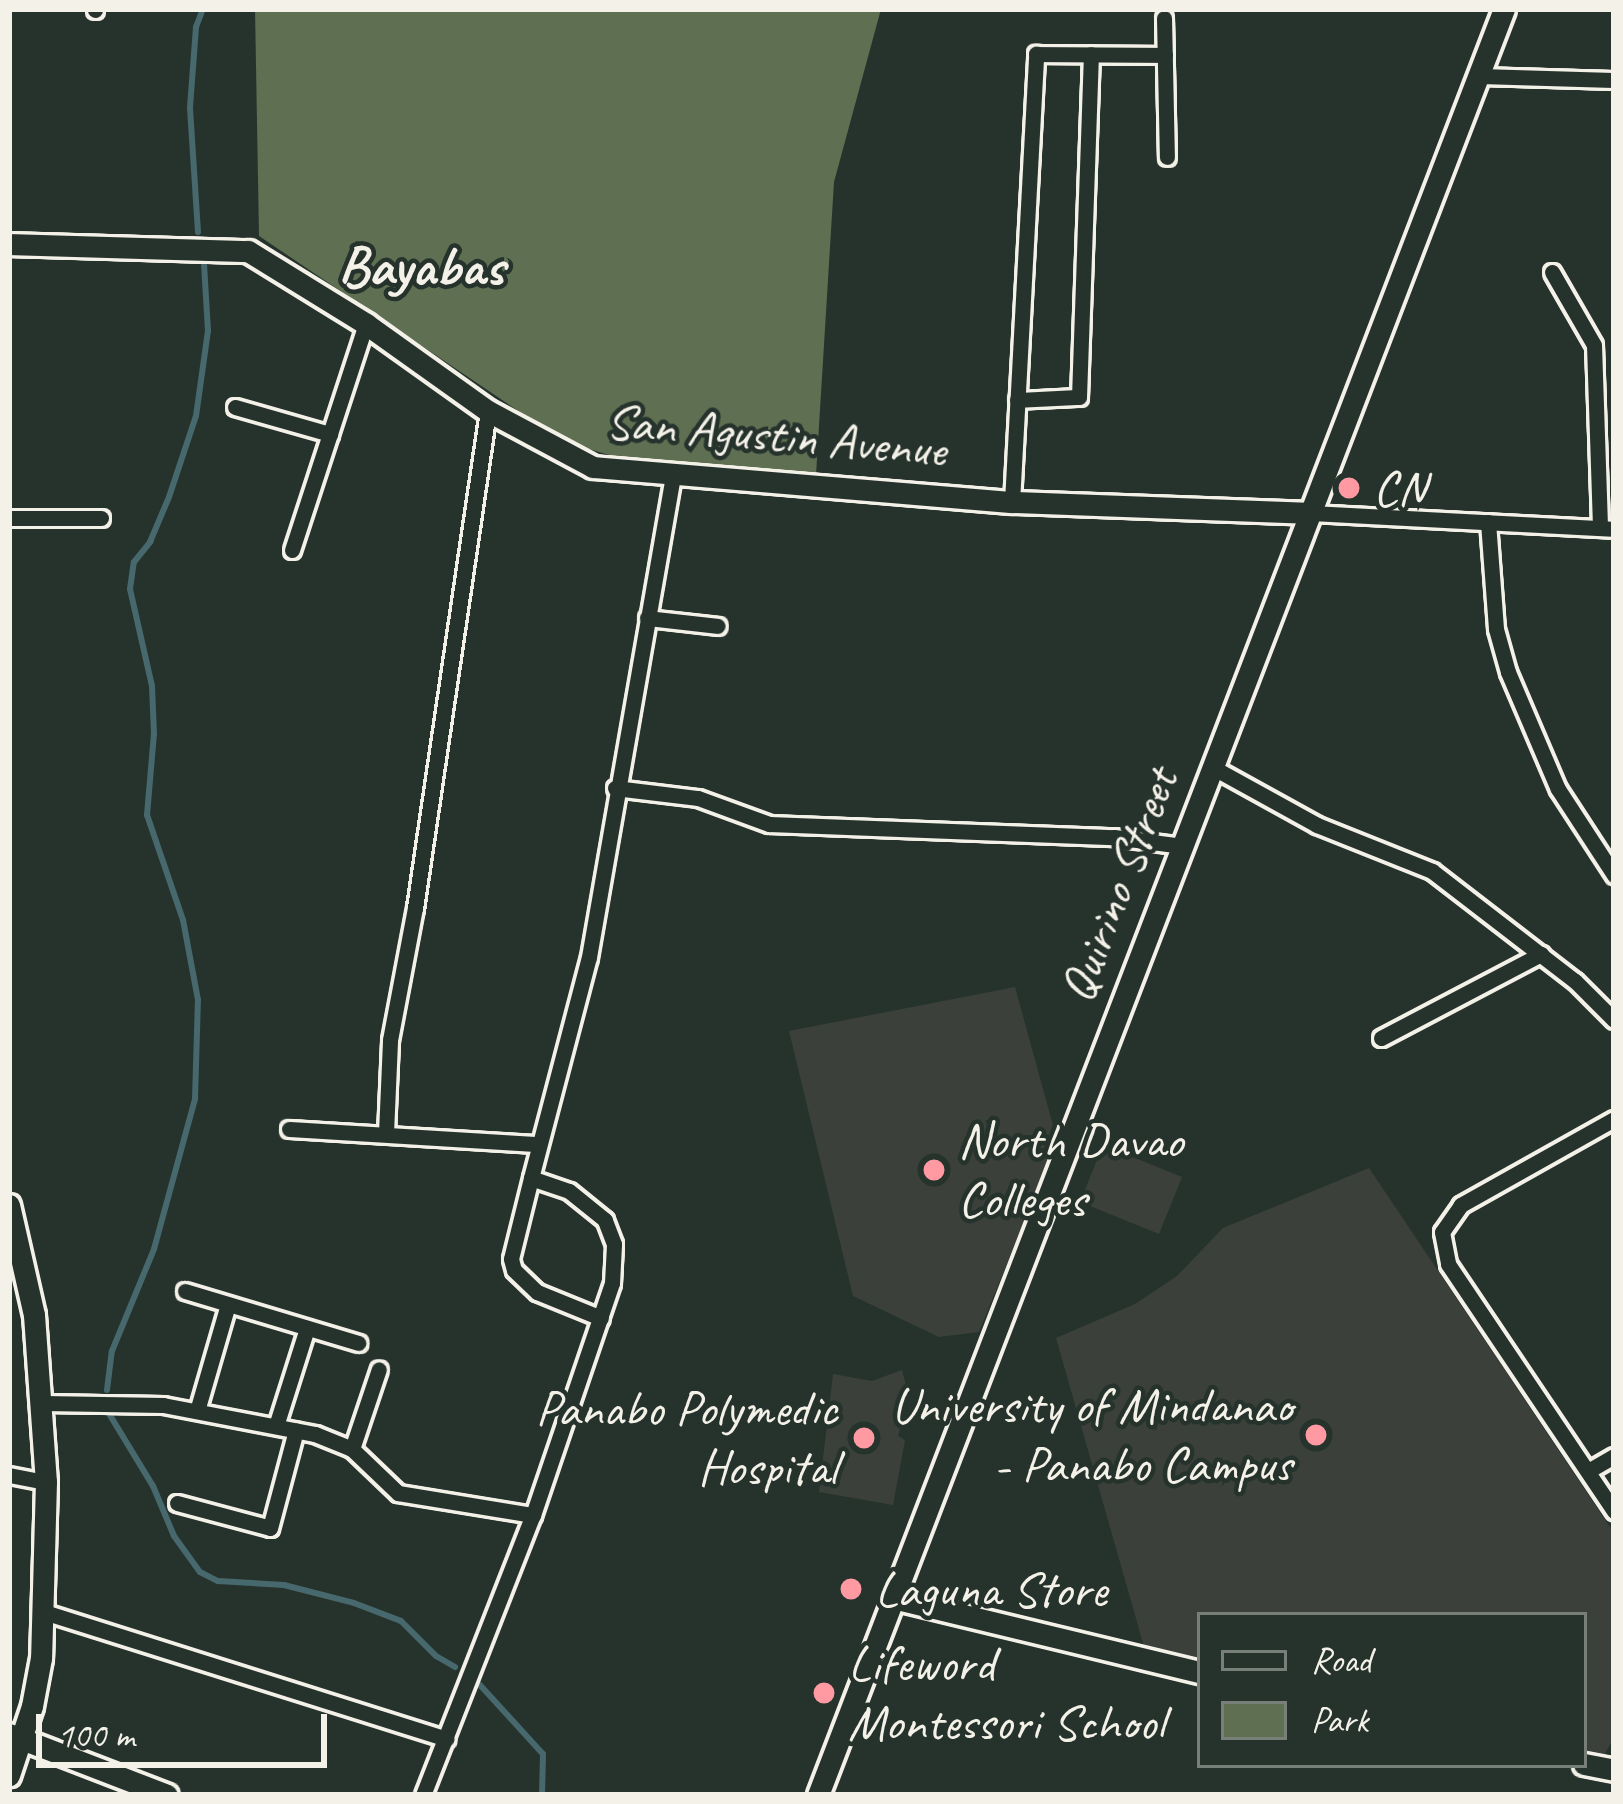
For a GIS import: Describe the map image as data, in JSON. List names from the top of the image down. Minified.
{"streets":{"street":["San Agustin Avenue","Quirino Street"]},"crossings":[["San Agustin Avenue","Quirino Street"]],"districts":["Bayabas"],"places":["CN","North Davao Colleges","University of Mindanao - Panabo Campus","Panabo Polymedic Hospital","Laguna Store","Lifeword Montessori School"],"legend":["Road","Park"],"scale_bar":"100 m"}
